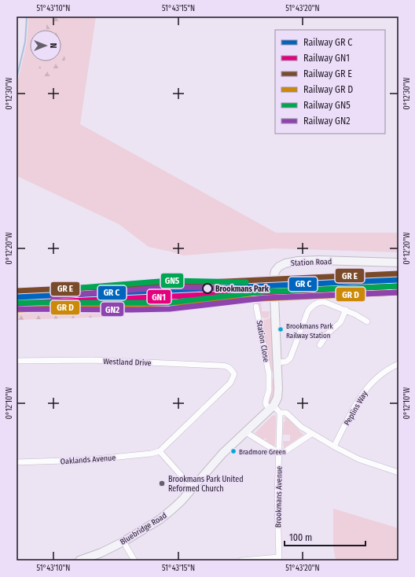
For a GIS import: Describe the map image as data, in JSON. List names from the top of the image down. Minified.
{"streets":{"street":["Station Road","Station Close","Westland Drive","Peplins Way","Oaklands Avenue","Brookmans Avenue","Bluebridge Road"]},"crossings":[["Westland Drive","Oaklands Avenue"]],"places":["Brookmans Park","Brookmans Park Railway Station","Bradmore Green","Brookmans Park United Reformed Church"],"lines":["rail line GN5","rail line GN1","rail line GN2"],"legend":["Railway GR C","Railway GN1","Railway GR E","Railway GR D","Railway GN5","Railway GN2"],"scale_bar":"100 m","north":"right","coordinates":["51°43'10\"N","51°43'15\"N","51°43'20\"N","0°12'30\"W","0°12'20\"W","0°12'10\"W"]}
